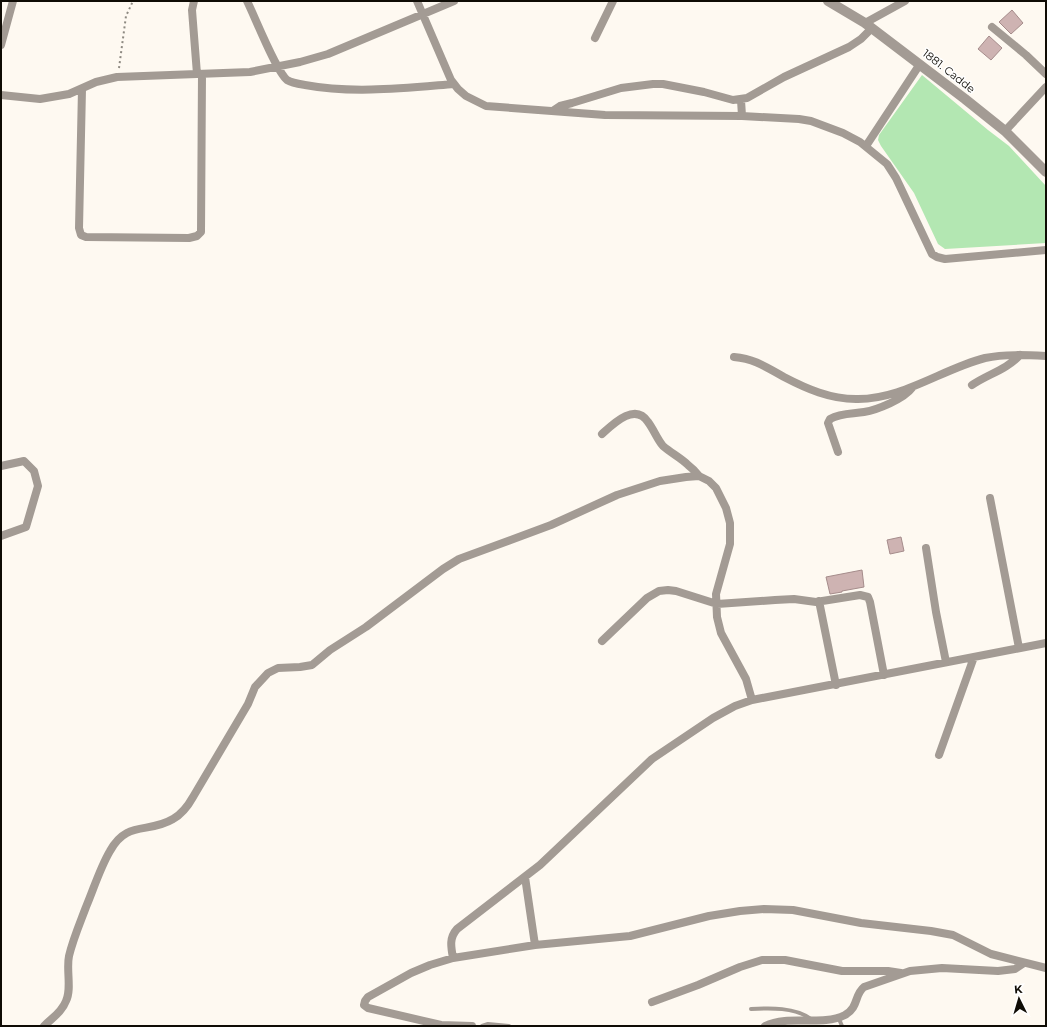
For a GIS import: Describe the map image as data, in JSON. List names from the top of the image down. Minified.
{"streets":{"street":["1881. Cadde"]},"north":"top"}
